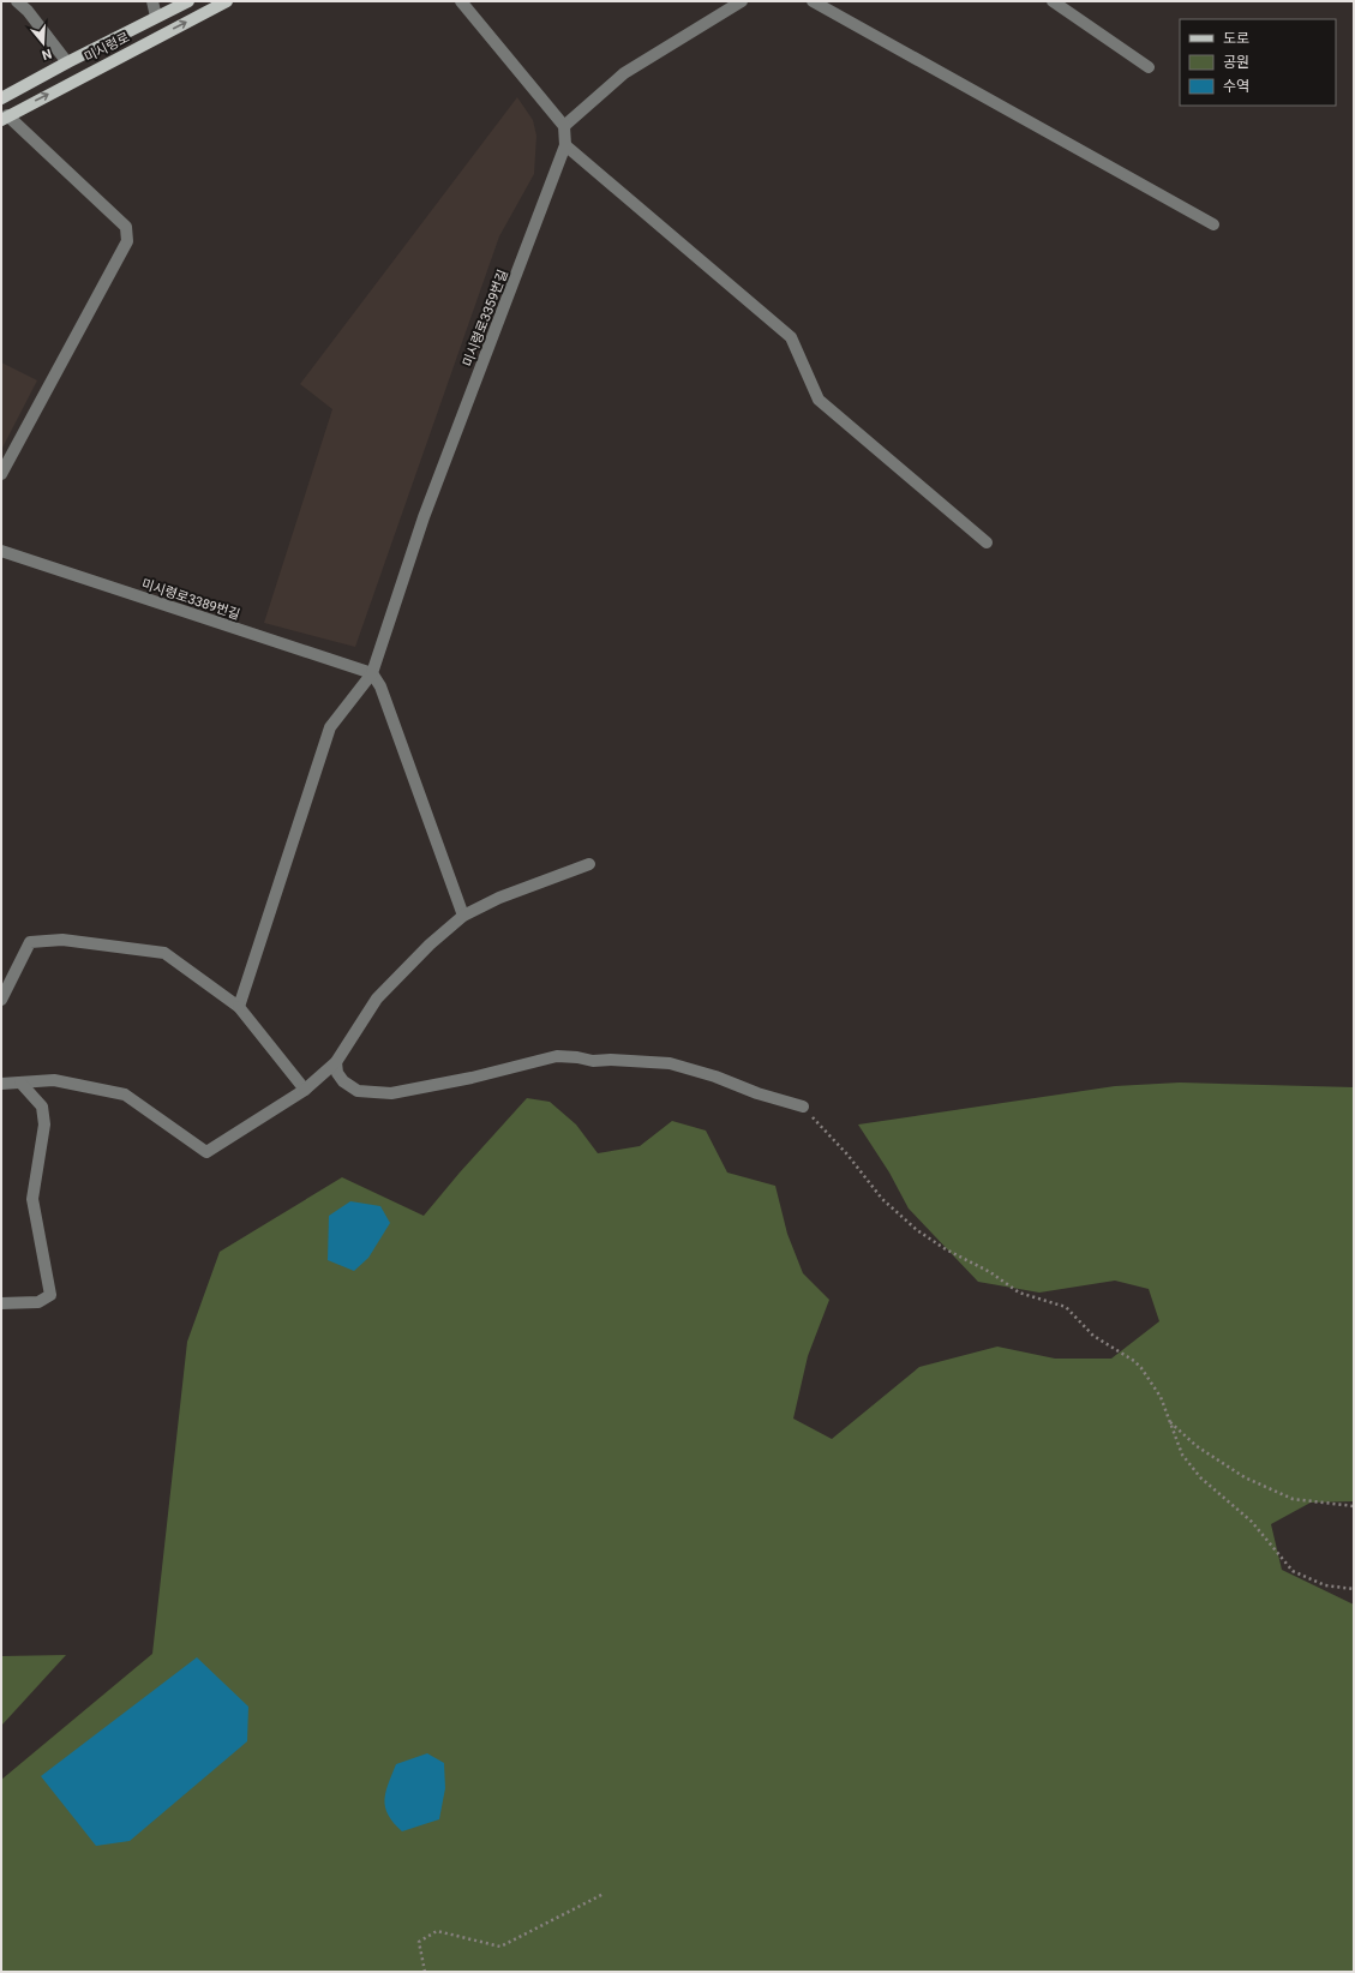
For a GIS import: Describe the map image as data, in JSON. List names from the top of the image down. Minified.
{"streets":{"main road":["미시령로"],"street":["미시령로3359번길","미시령로3389번길"]},"crossings":[["미시령로3359번길","미시령로3389번길"]],"legend":["도로","공원","수역"],"north":"bottom"}
